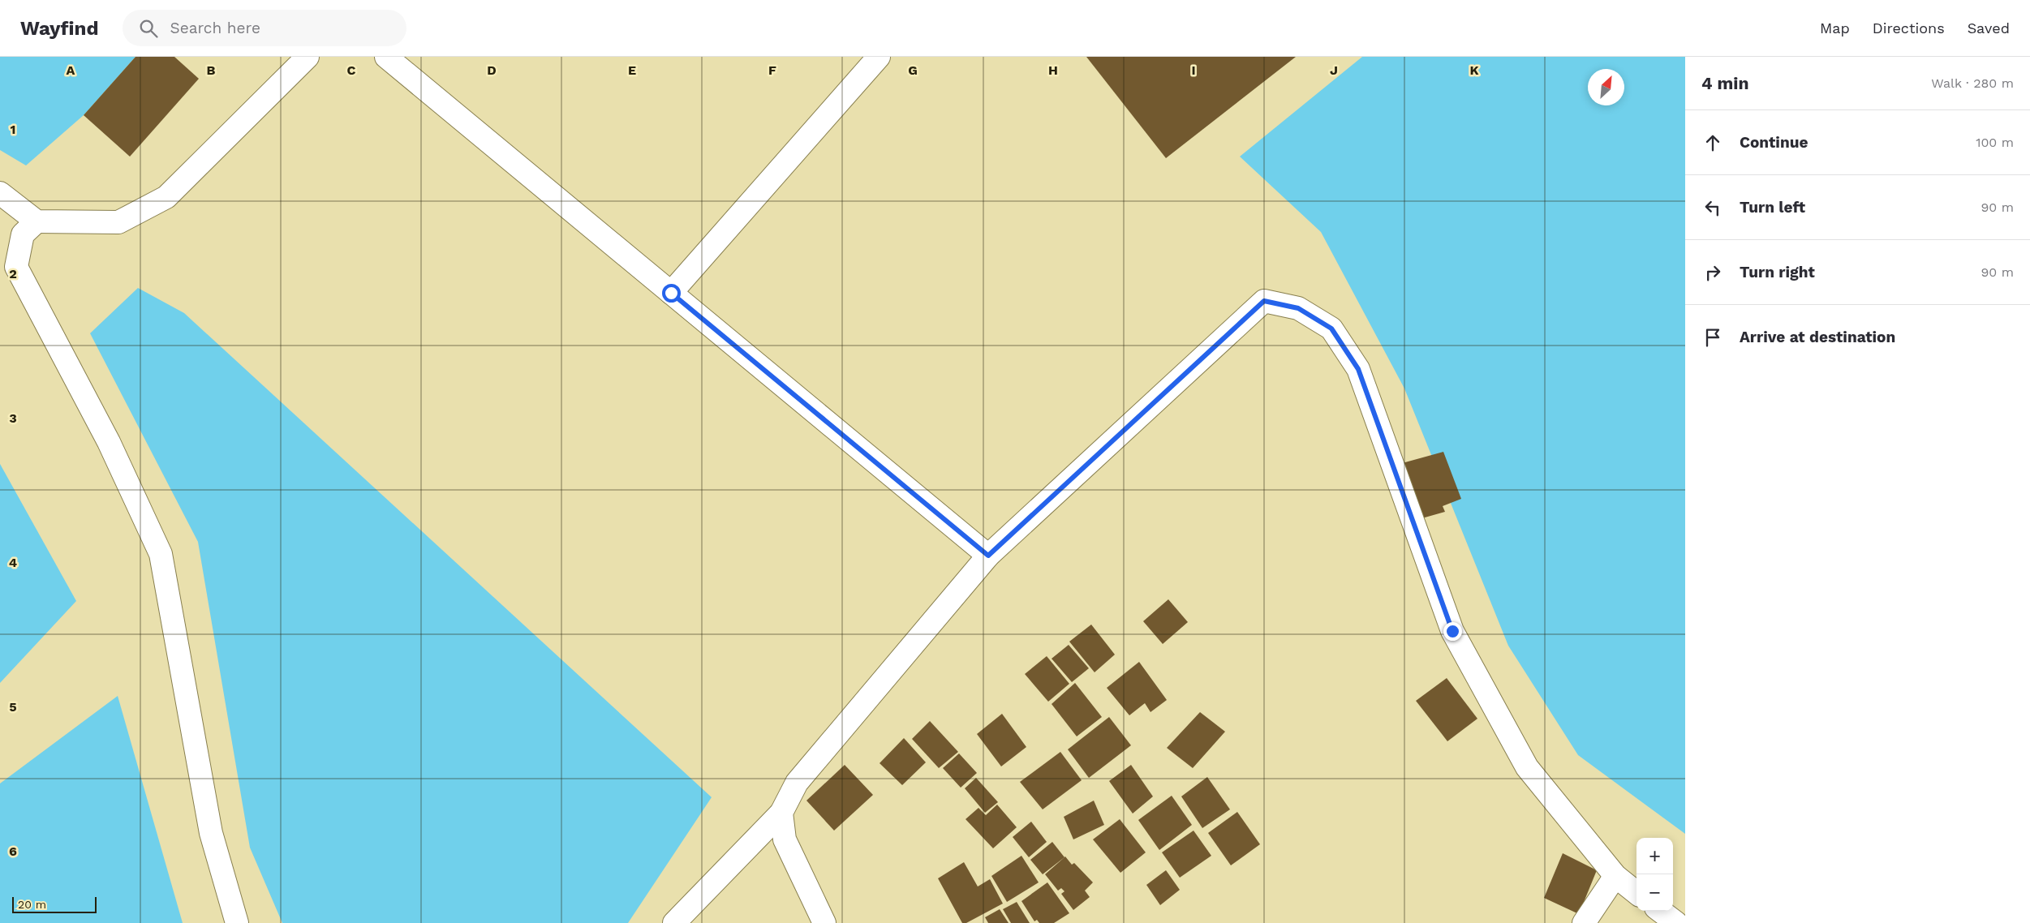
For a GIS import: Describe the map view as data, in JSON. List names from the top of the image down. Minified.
{"scale_bar":"20 m","north":"top right","page":{"header":"Wayfind","search":"Search here","nav":["Map","Directions","Saved"],"heading":["4 min","Walk · 280 m"],"list":[["Continue","100 m"],["Turn left","90 m"],["Turn right","90 m"],"Arrive at destination"],"map_buttons":["+","−"],"scale":"20 m"},"grid":{"columns":["A","B","C","D","E","F","G","H","I","J","K"],"rows":["1","2","3","4","5","6"]}}
